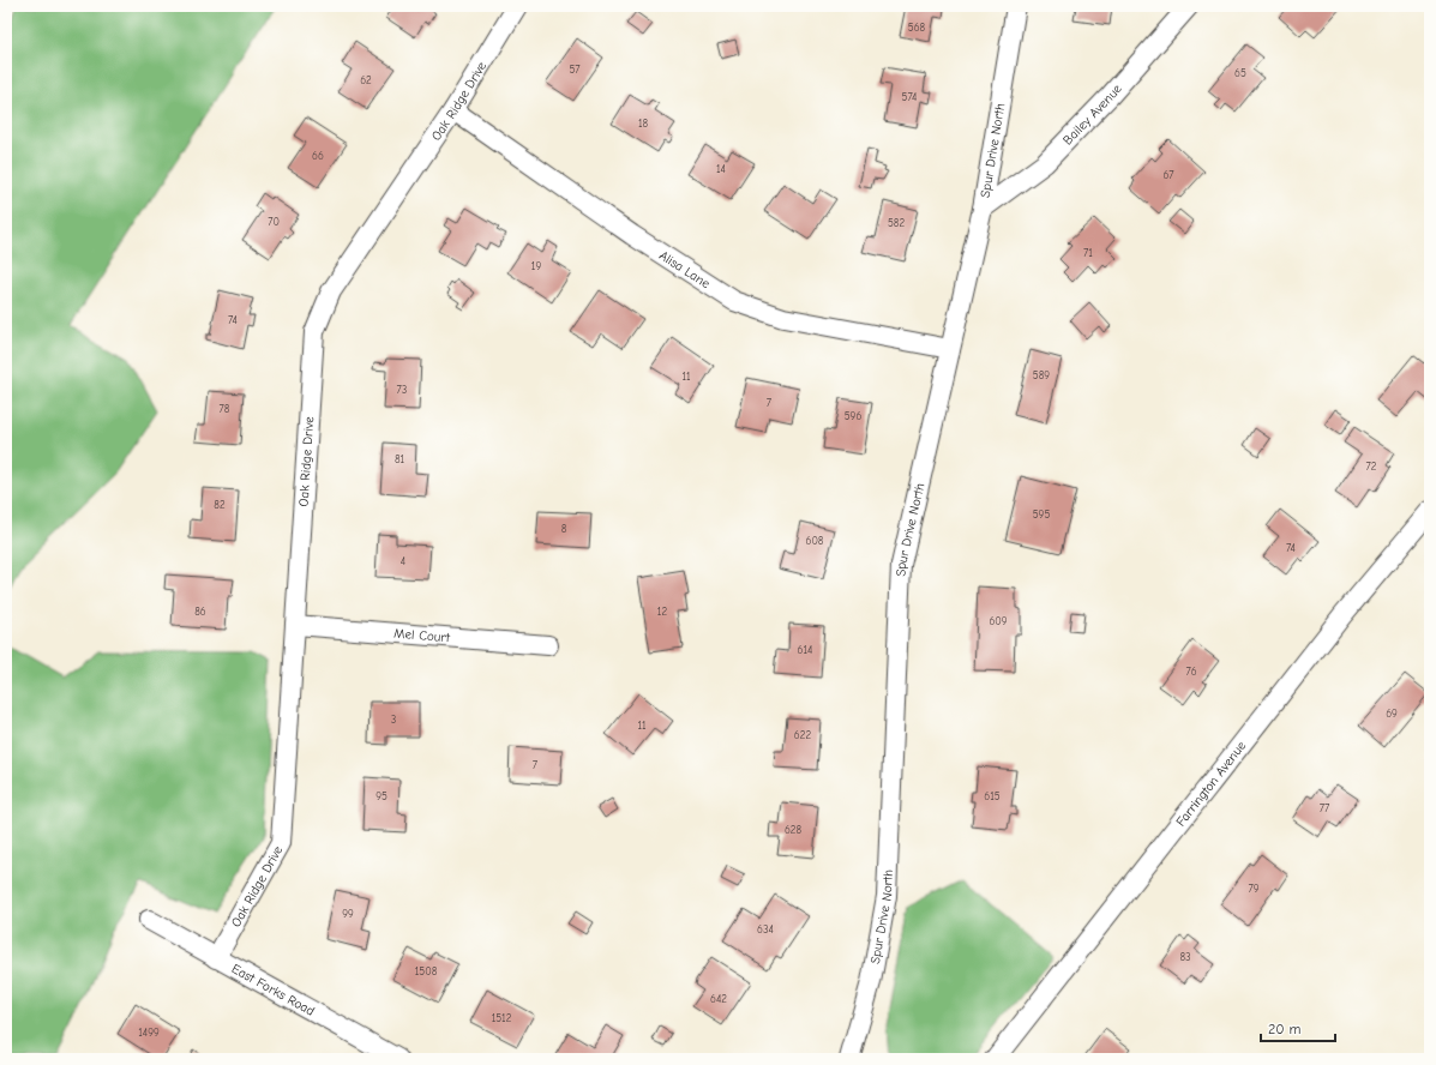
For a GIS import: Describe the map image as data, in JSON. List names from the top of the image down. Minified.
{"streets":{"street":["Oak Ridge Drive","Bailey Avenue","Spur Drive North","Alisa Lane","Mel Court","Farrington Avenue","East Forks Road"]},"crossings":[["Oak Ridge Drive","Alisa Lane"],["Oak Ridge Drive","Mel Court"],["Oak Ridge Drive","East Forks Road"],["Bailey Avenue","Spur Drive North"],["Spur Drive North","Alisa Lane"]],"house_numbers":["568","57","65","62","574","18","66","14","67","70","582","71","19","74","589","11","73","7","78","596","81","72","82","595","8","608","74","4","86","12","609","614","76","69","3","11","622","7","95","615","77","628","79","99","634","83","1508","642","1512","1499"],"scale_bar":"20 m"}
